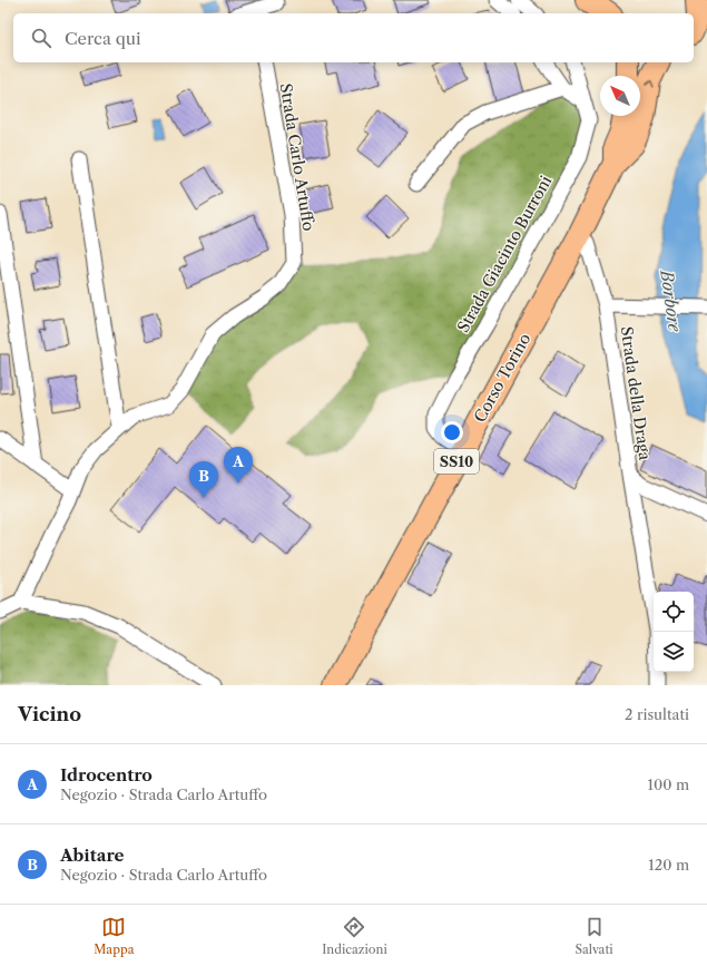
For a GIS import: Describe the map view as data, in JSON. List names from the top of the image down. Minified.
{"streets":{"main road":["Corso Torino","SS10"],"street":["Strada Carlo Artuffo","Strada Giacinto Burroni","Strada della Draga"]},"crossings":[["Strada Giacinto Burroni","Corso Torino"],["Corso Torino","Strada della Draga"]],"water":["Borbore"],"north":"top left","page":{"search":"Cerca qui","pins":["A","B"],"heading":["Vicino","2 risultati"],"list":[{"mark":"A","name":"Idrocentro","note":"Negozio · Strada Carlo Artuffo","value":"100 m"},{"mark":"B","name":"Abitare","note":"Negozio · Strada Carlo Artuffo","value":"120 m"}],"nav":["Mappa","Indicazioni","Salvati"]}}
